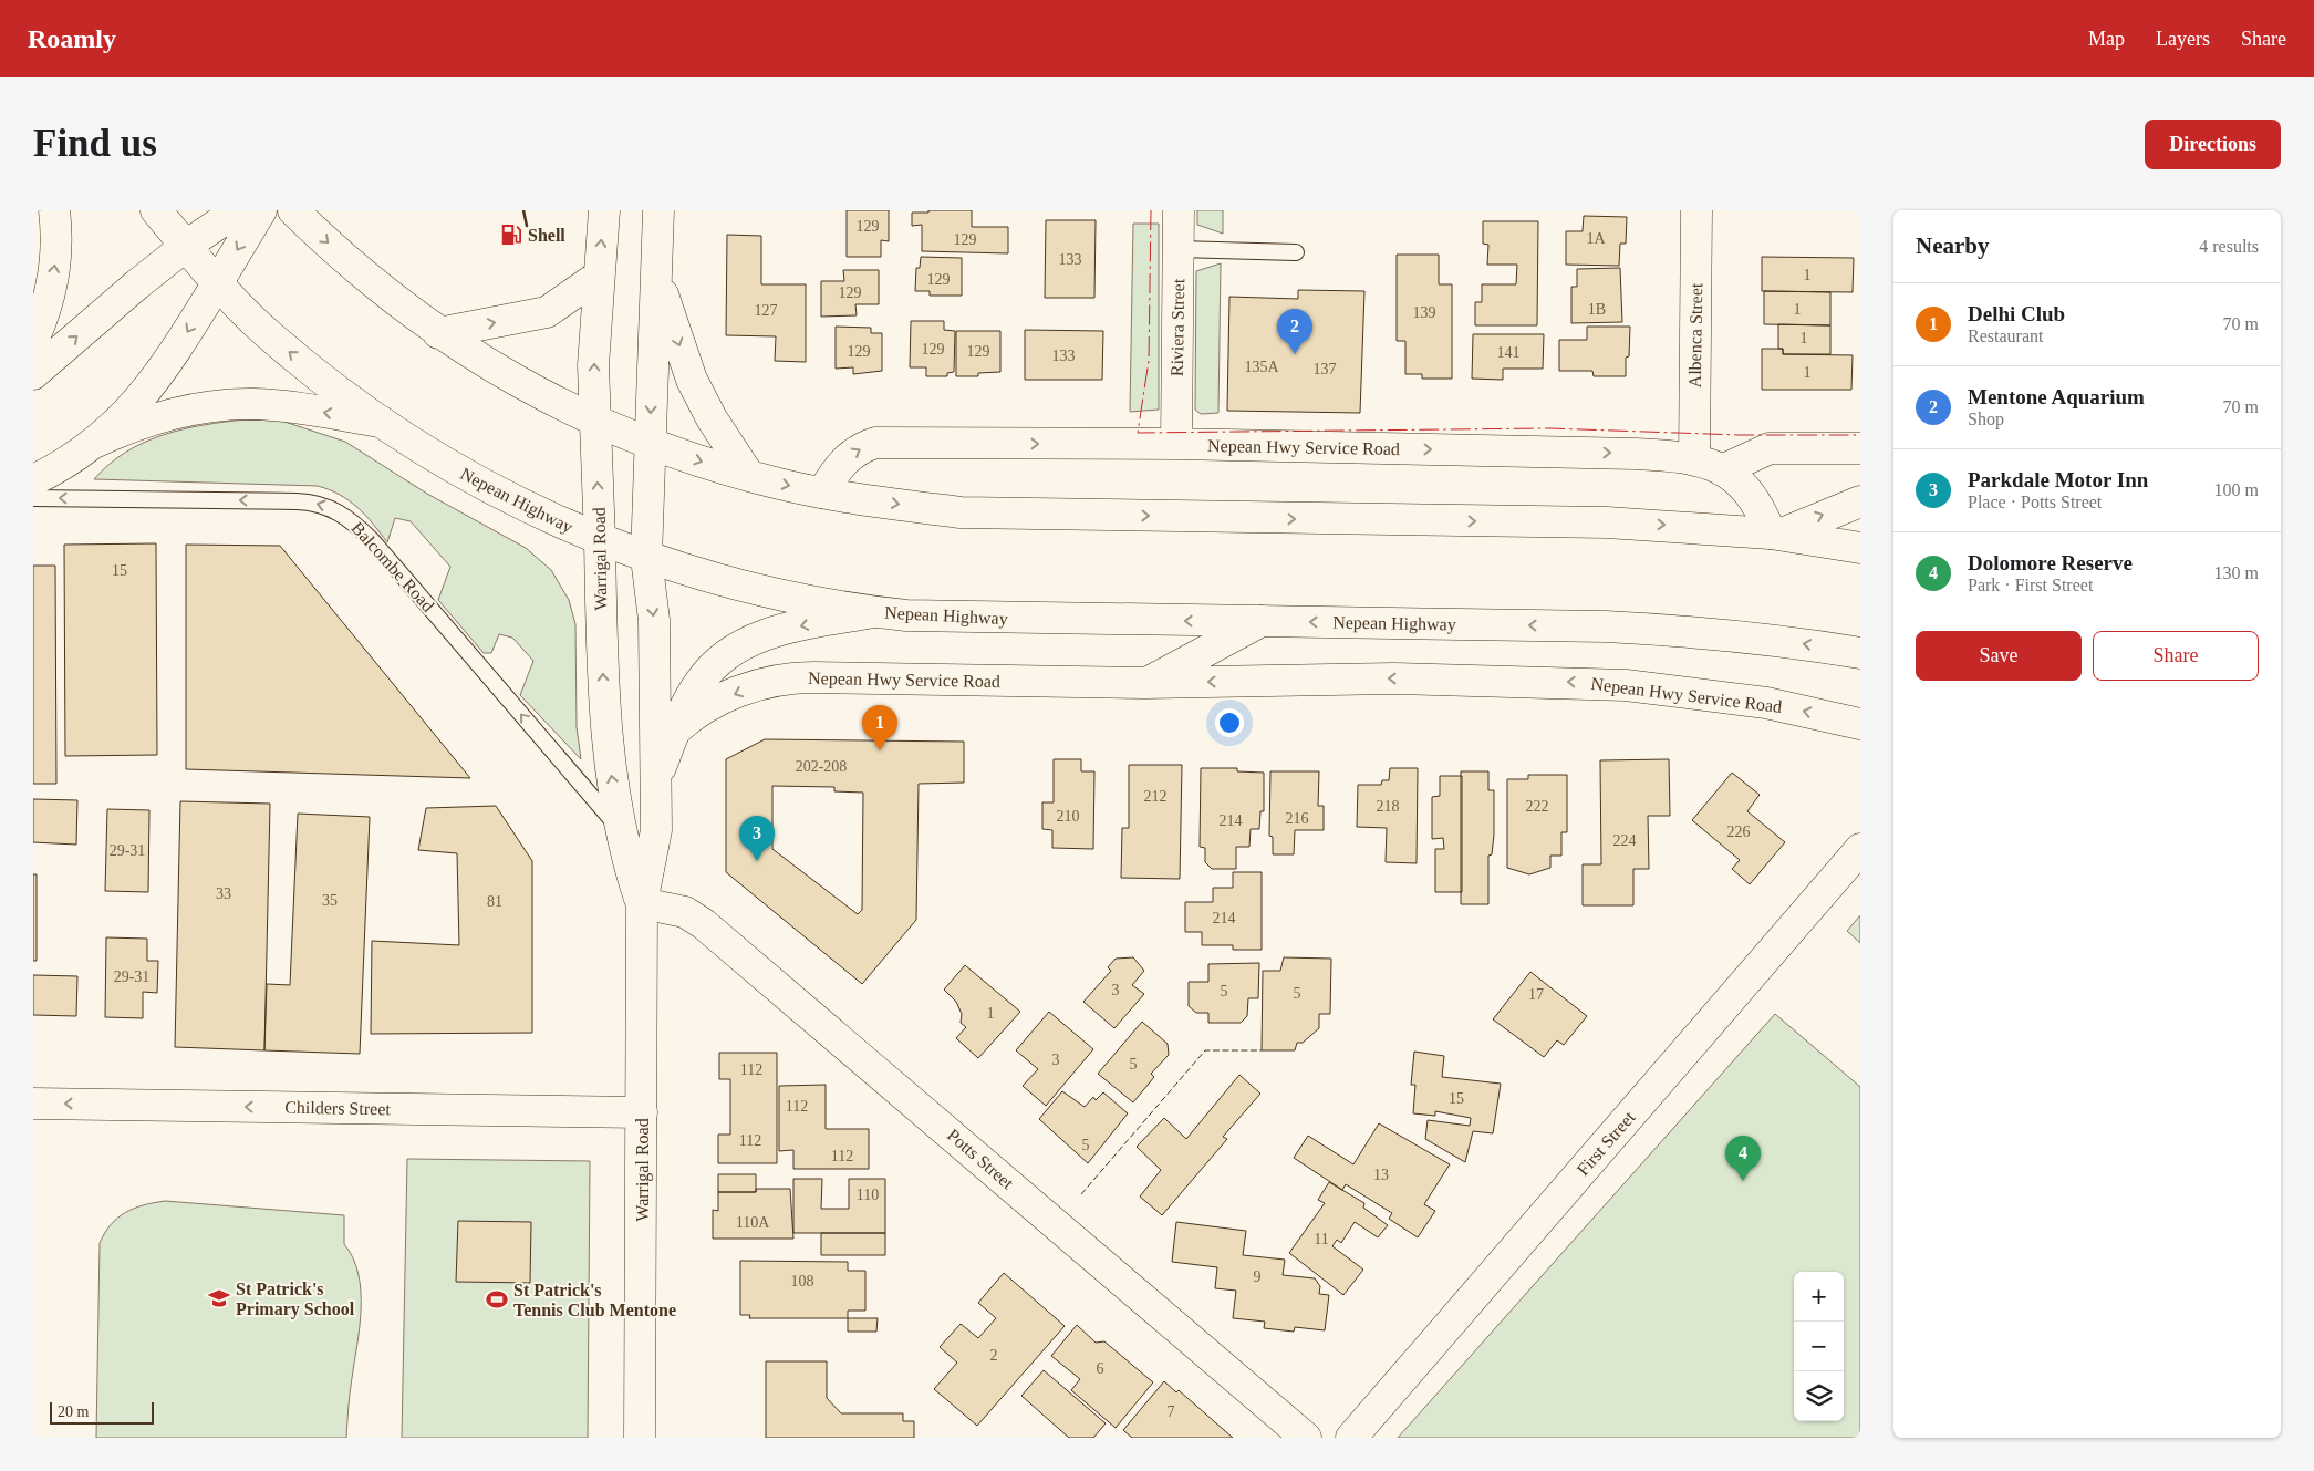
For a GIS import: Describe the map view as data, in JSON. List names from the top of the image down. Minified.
{"streets":{"main road":["Riviera Street","Albenca Street","Nepean Hwy Service Road","Nepean Highway","Warrigal Road","Childers Street","First Street","Potts Street"],"lane":["Balcombe Road"]},"crossings":[["Riviera Street","Nepean Hwy Service Road"],["Albenca Street","Nepean Hwy Service Road"],["Nepean Hwy Service Road","Nepean Highway"],["Nepean Highway","Warrigal Road"],["Warrigal Road","Balcombe Road"],["Warrigal Road","Childers Street"],["Warrigal Road","Potts Street"]],"one_way":["Balcombe Road","Childers Street"],"places":{"fuel station":["Shell"],"school or university":["St Patrick's Primary School"],"sports":["St Patrick's Tennis Club Mentone"]},"house_numbers":["129","1A","129","133","1","129","129","1B","1","127","139","1","129","129","129","141","133","135A","137","1","15","202-208","212","218","222","210","216","214","226","224","29-31","33","35","81","214","29-31","3","5","5","17","1","3","5","112","15","112","112","5","112","13","110","110A","11","9","108","2","6","7"],"scale_bar":"20 m","page":{"header":"Roamly","nav":["Map","Layers","Share"],"buttons":["Directions",["Save","Share"]],"title":"Find us","heading":["Nearby","4 results"],"list":[{"mark":"1","name":"Delhi Club","note":"Restaurant","value":"70 m"},{"mark":"2","name":"Mentone Aquarium","note":"Shop","value":"70 m"},{"mark":"3","name":"Parkdale Motor Inn","note":"Place · Potts Street","value":"100 m"},{"mark":"4","name":"Dolomore Reserve","note":"Park · First Street","value":"130 m"}],"pins":["2","1","3","4"],"map_buttons":["+","−"],"scale":"20 m"}}
